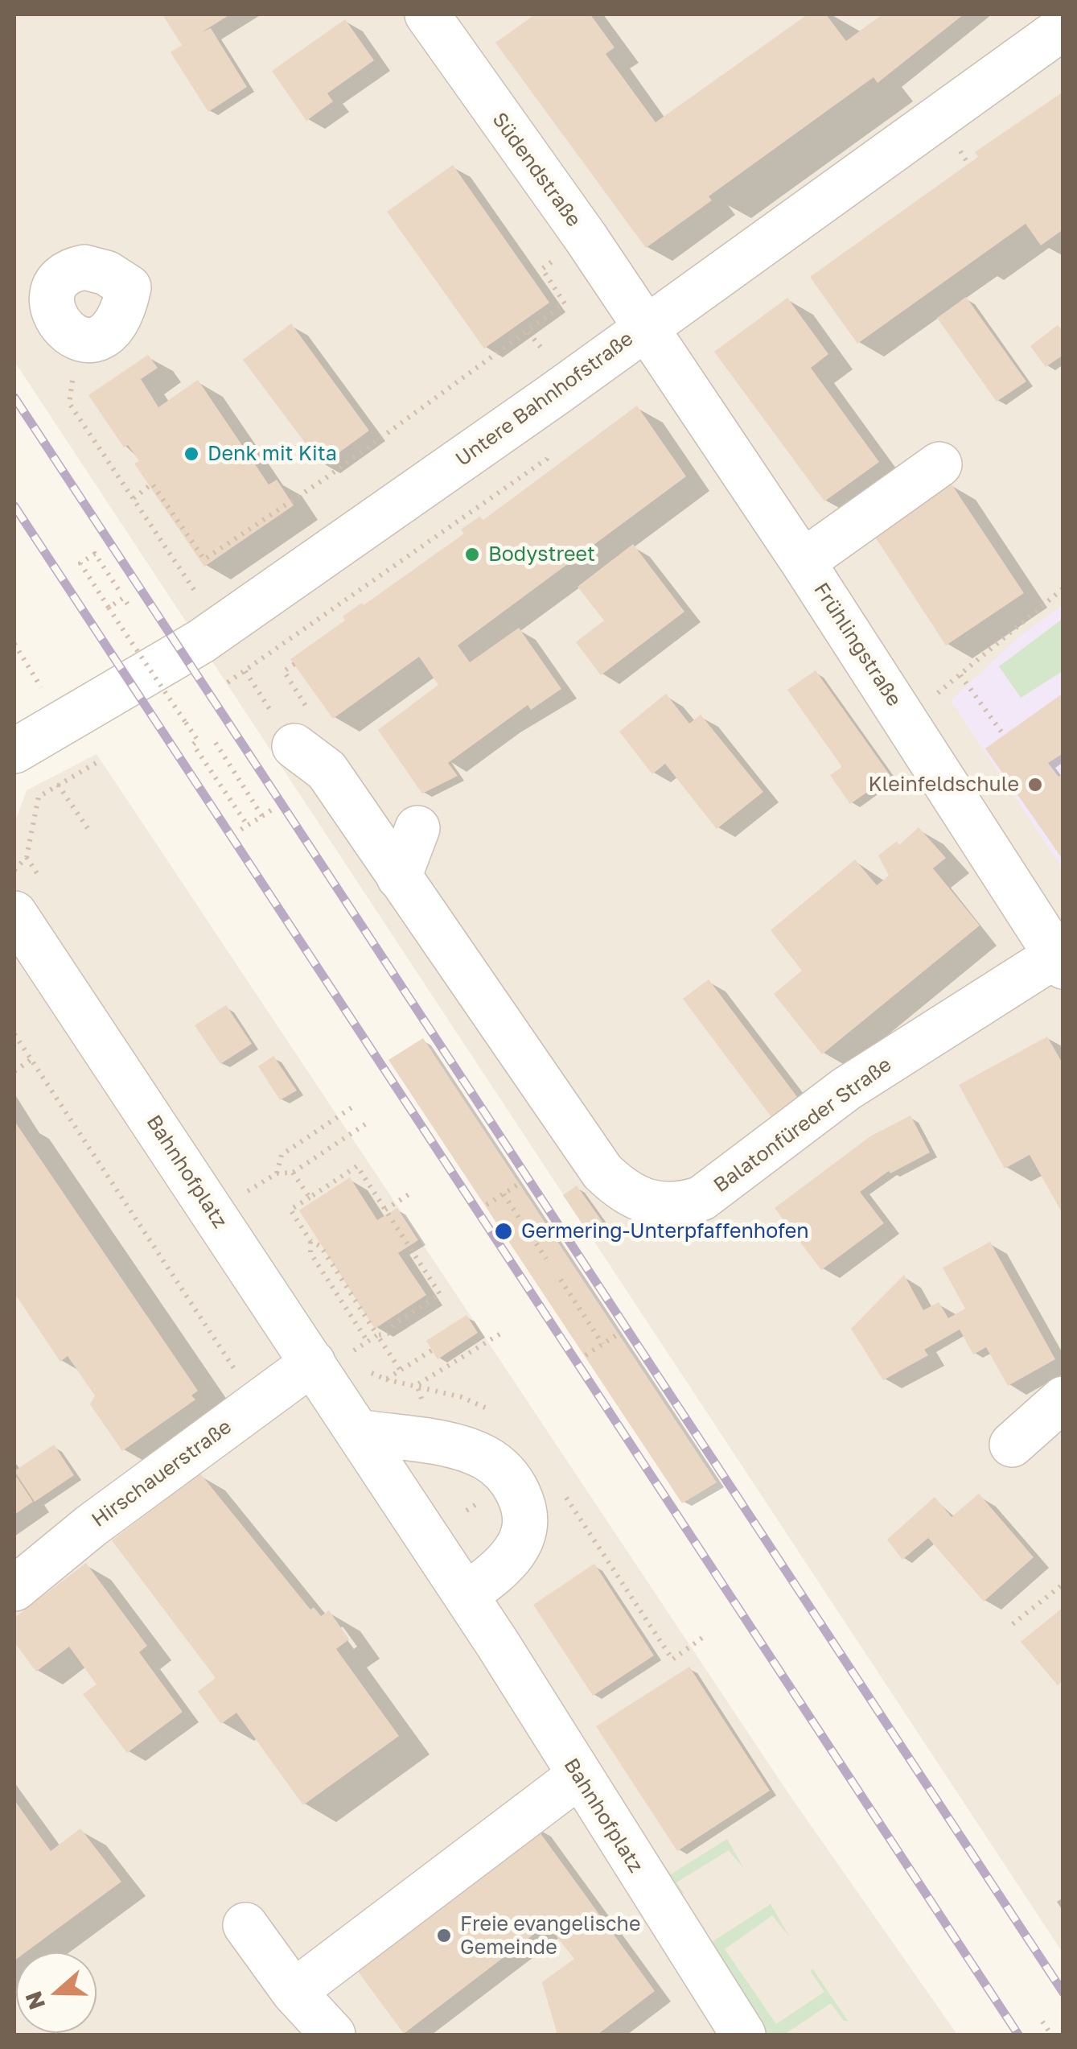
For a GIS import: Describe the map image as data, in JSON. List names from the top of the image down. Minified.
{"streets":{"street":["Südendstraße","Untere Bahnhofstraße","Frühlingstraße","Balatonfüreder Straße","Bahnhofplatz","Hirschauerstraße"]},"crossings":[["Südendstraße","Untere Bahnhofstraße"],["Südendstraße","Frühlingstraße"],["Untere Bahnhofstraße","Frühlingstraße"],["Frühlingstraße","Balatonfüreder Straße"],["Bahnhofplatz","Hirschauerstraße"]],"places":["Denk mit Kita","Bodystreet","Kleinfeldschule","Germering-Unterpfaffenhofen","Freie evangelische Gemeinde"],"north":"left"}
